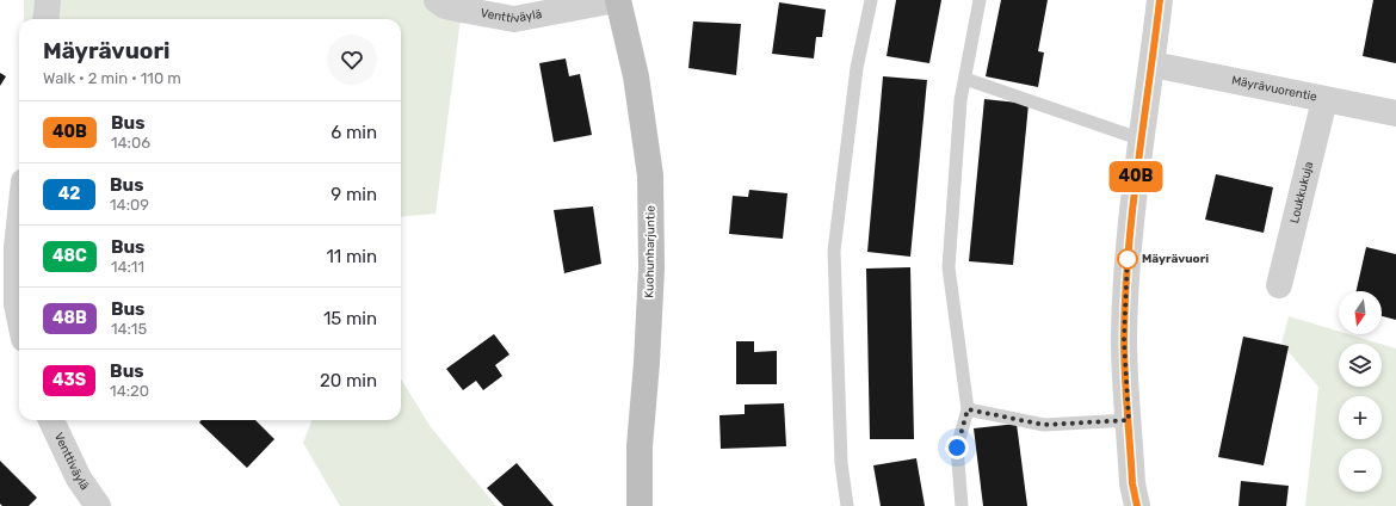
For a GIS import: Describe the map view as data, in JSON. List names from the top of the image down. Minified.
{"streets":{"main road":["Kuohunharjuntie"],"street":["Venttiväylä","Mäyrävuorentie","Loukkukuja"]},"crossings":[["Venttiväylä","Kuohunharjuntie"],["Mäyrävuorentie","Loukkukuja"]],"places":["Mäyrävuori"],"lines":["bus line 40B"],"north":"bottom","page":{"on_map":"40B","heading":["Mäyrävuori","Walk · 2 min · 110 m"],"list":[{"mark":"40B","name":"Bus","note":"14:06","value":"6 min"},{"mark":"42","name":"Bus","note":"14:09","value":"9 min"},{"mark":"48C","name":"Bus","note":"14:11","value":"11 min"},{"mark":"48B","name":"Bus","note":"14:15","value":"15 min"},{"mark":"43S","name":"Bus","note":"14:20","value":"20 min"}],"map_buttons":["+","−"]}}
